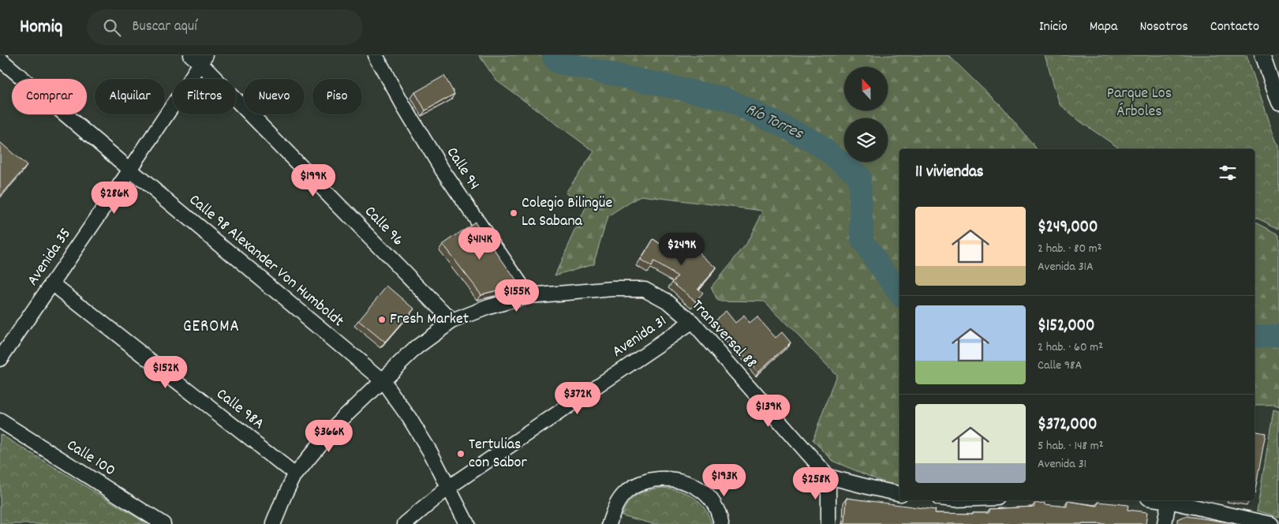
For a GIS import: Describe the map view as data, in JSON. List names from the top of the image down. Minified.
{"streets":{"street":["Calle 94","Calle 96","Avenida 35","Calle 98 Alexander Von Humboldt","Transversal 88","Avenida 31","Calle 98A","Calle 100"]},"crossings":[["Calle 94","Transversal 88"],["Calle 96","Avenida 35"],["Calle 96","Transversal 88"],["Avenida 35","Calle 98 Alexander Von Humboldt"],["Avenida 35","Calle 98A"],["Calle 98 Alexander Von Humboldt","Transversal 88"],["Calle 98 Alexander Von Humboldt","Avenida 31"],["Transversal 88","Avenida 31"],["Transversal 88","Calle 98A"]],"districts":["GEROMA"],"water":["Río Torres"],"parks":["Parque Los Árboles"],"places":["Colegio Bilingüe La Sabana","Fresh Market","Tertulias con Sabor"],"north":"top","page":{"header":"Homiq","search":"Buscar aquí","nav":["Inicio","Mapa","Nosotros","Contacto"],"chip":["Comprar","Alquilar","Filtros","Nuevo","Piso"],"heading":"11 viviendas","price":["$199K","$286K","$414K","$249K","$155K","$152K","$372K","$139K","$366K","$193K","$258K"],"list":[{"name":"$249,000","note":"2 hab. · 80 m² · Avenida 31A"},{"name":"$152,000","note":"2 hab. · 60 m² · Calle 98A"},{"name":"$372,000","note":"5 hab. · 148 m² · Avenida 31"}]}}
